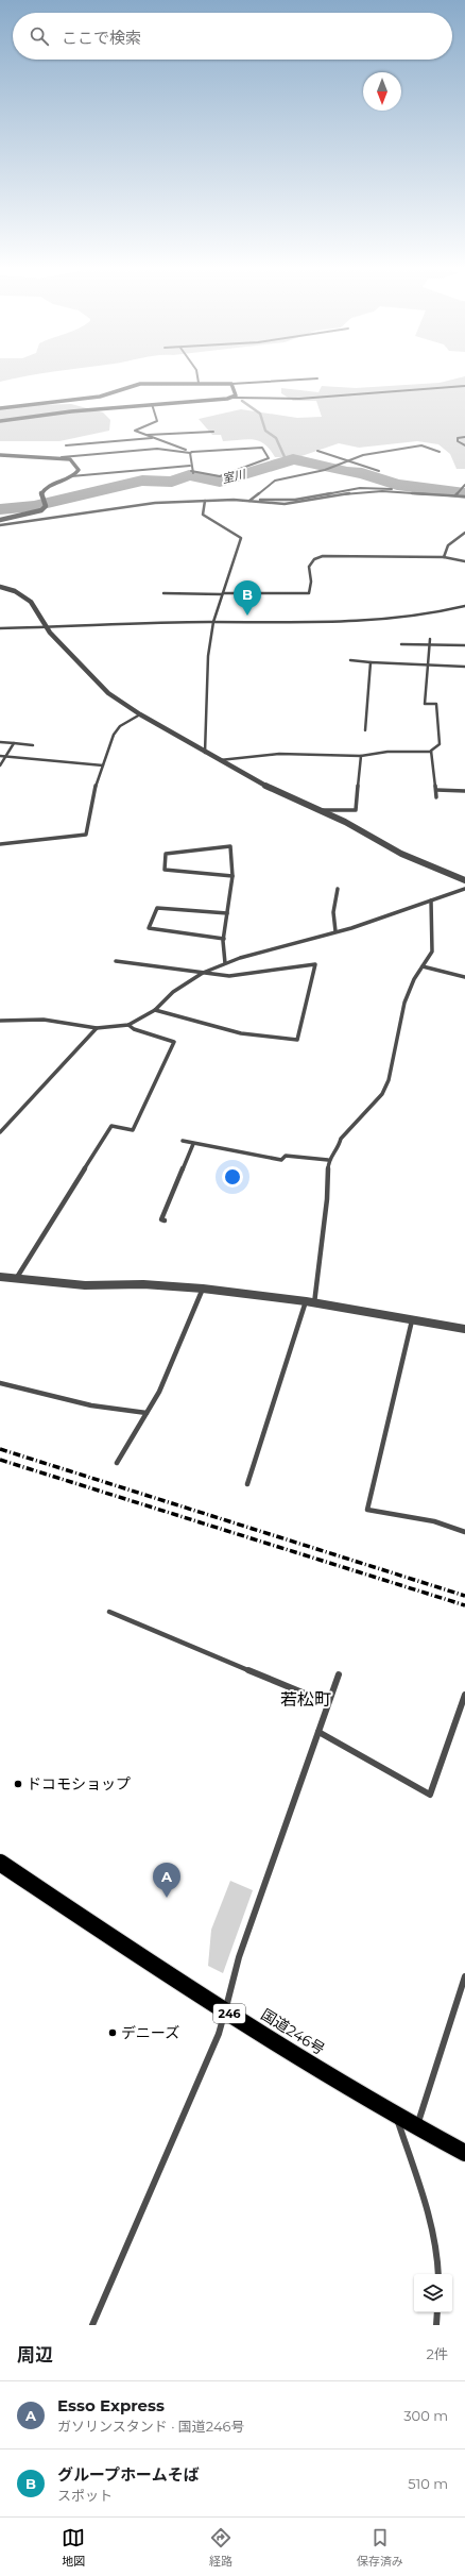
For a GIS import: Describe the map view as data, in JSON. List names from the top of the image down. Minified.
{"streets":{"highway":["246","国道246号"]},"districts":["若松町"],"water":["室川"],"places":["ドコモショップ","デニーズ"],"north":"bottom","page":{"search":"ここで検索","pins":["B","A"],"heading":["周辺","2件"],"list":[{"mark":"A","name":"Esso Express","note":"ガソリンスタンド · 国道246号","value":"300 m"},{"mark":"B","name":"グループホームそば","note":"スポット","value":"510 m"}],"nav":["地図","経路","保存済み"]}}
